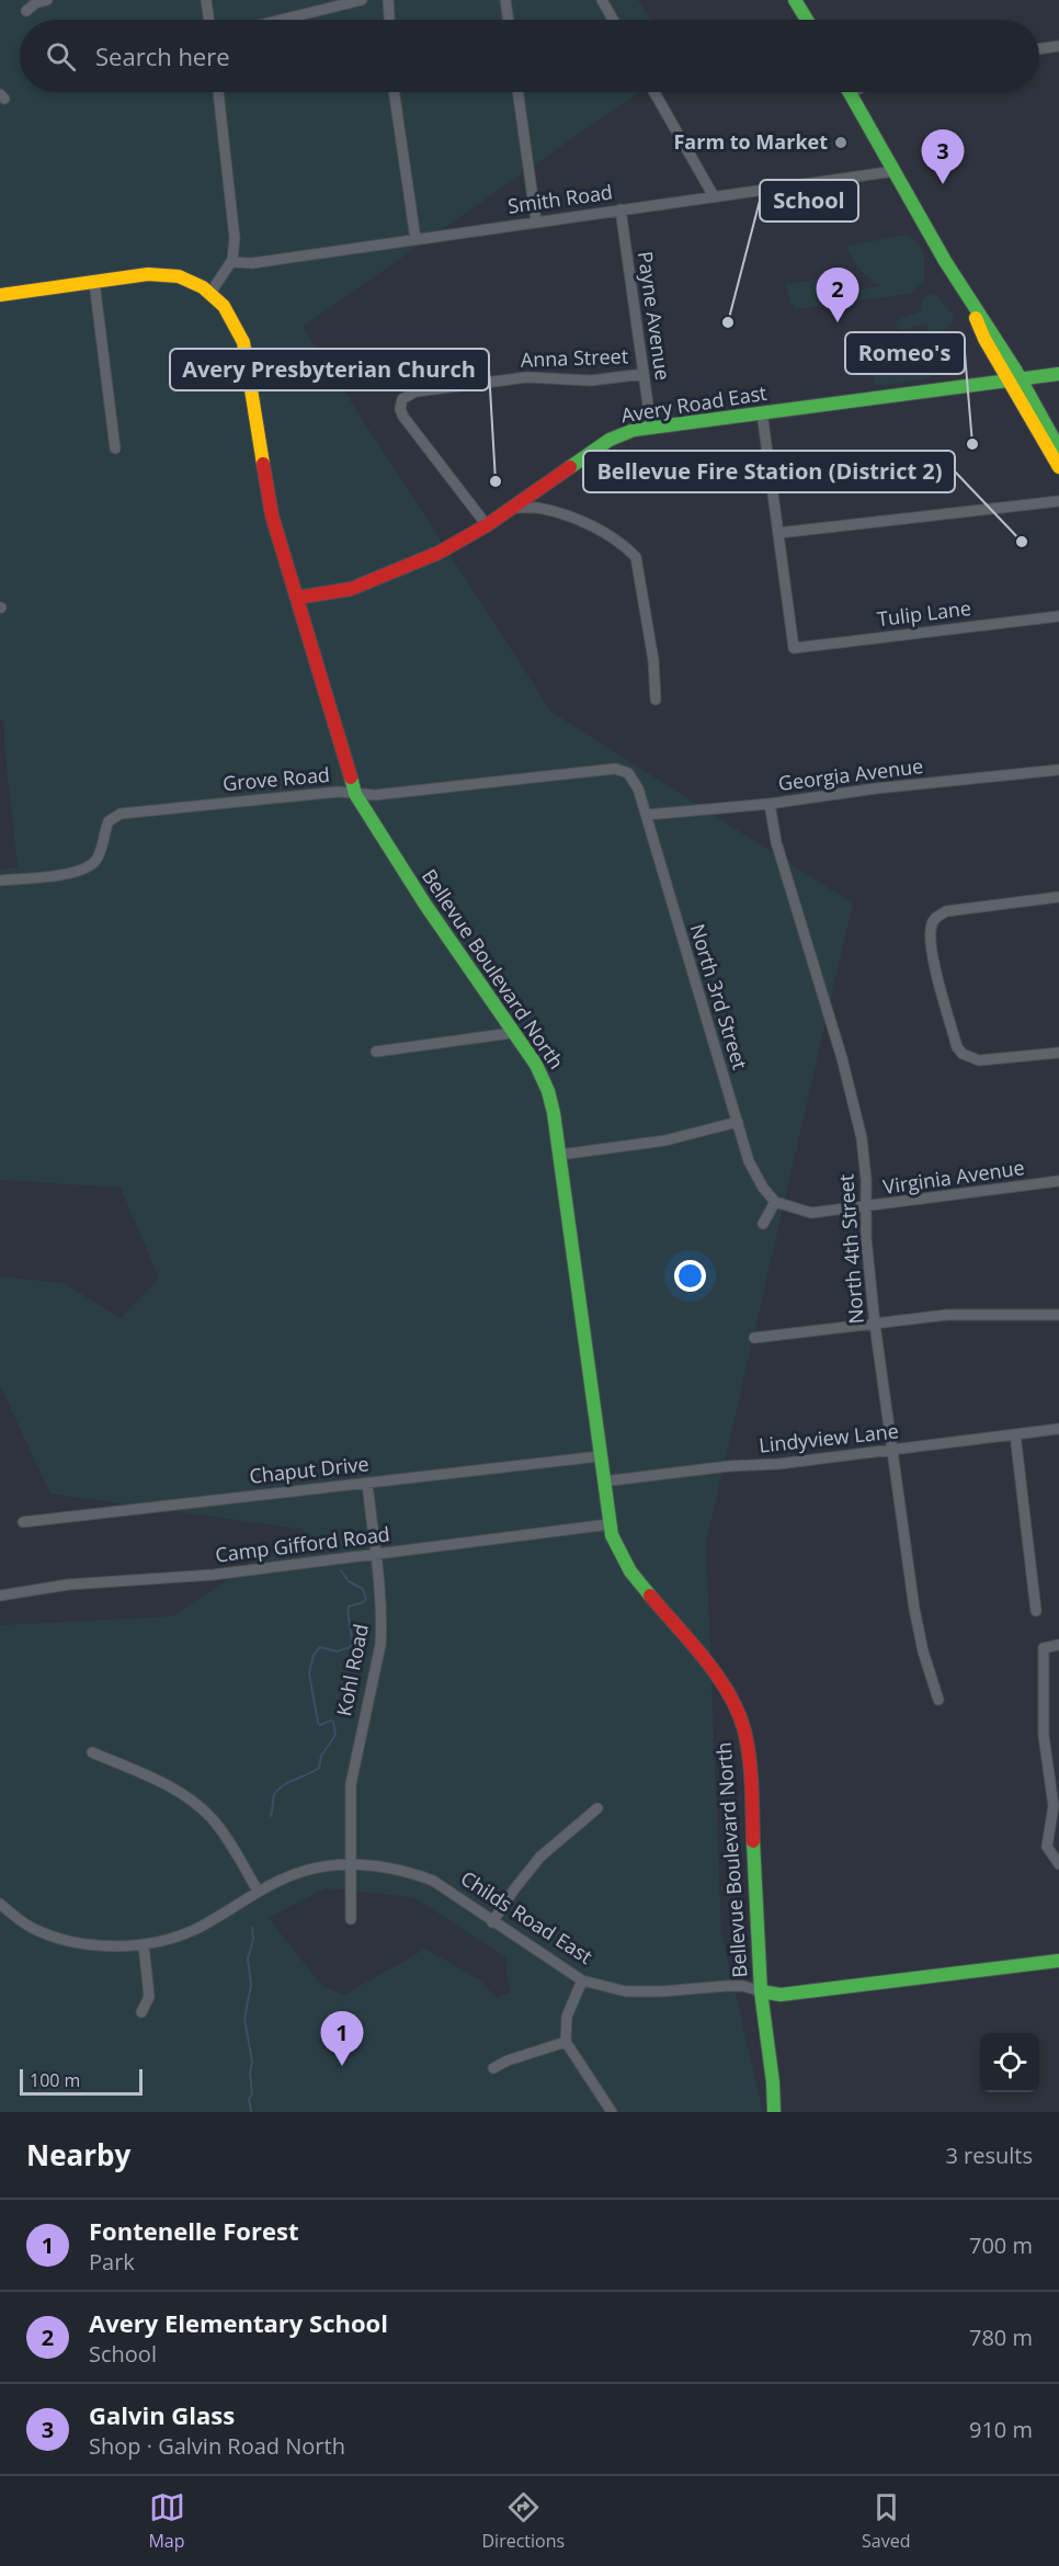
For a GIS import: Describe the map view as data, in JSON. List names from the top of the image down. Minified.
{"streets":{"main road":["Avery Road East","Bellevue Boulevard North","Childs Road East"],"street":["Smith Road","Payne Avenue","Anna Street","Tulip Lane","Georgia Avenue","Grove Road","North 3rd Street","Virginia Avenue","North 4th Street","Lindyview Lane","Chaput Drive","Camp Gifford Road","Kohl Road"]},"crossings":[["Smith Road","Payne Avenue"],["Payne Avenue","Anna Street"],["Payne Avenue","Avery Road East"],["Anna Street","Avery Road East"],["Avery Road East","Bellevue Boulevard North"],["Georgia Avenue","North 3rd Street"],["Georgia Avenue","North 4th Street"],["Grove Road","Bellevue Boulevard North"],["Grove Road","North 3rd Street"],["Bellevue Boulevard North","Lindyview Lane"],["Bellevue Boulevard North","Chaput Drive"],["Bellevue Boulevard North","Camp Gifford Road"],["Bellevue Boulevard North","Childs Road East"],["North 3rd Street","Virginia Avenue"],["Virginia Avenue","North 4th Street"],["North 4th Street","Lindyview Lane"],["Chaput Drive","Kohl Road"],["Camp Gifford Road","Kohl Road"],["Kohl Road","Childs Road East"]],"places":["Farm to Market","School","Romeo's","Avery Presbyterian Church","Bellevue Fire Station (District 2)"],"scale_bar":"100 m","page":{"search":"Search here","pins":["3","2","1"],"scale":"100 m","heading":["Nearby","3 results"],"list":[{"mark":"1","name":"Fontenelle Forest","note":"Park","value":"700 m"},{"mark":"2","name":"Avery Elementary School","note":"School","value":"780 m"},{"mark":"3","name":"Galvin Glass","note":"Shop · Galvin Road North","value":"910 m"}],"nav":["Map","Directions","Saved"]}}
